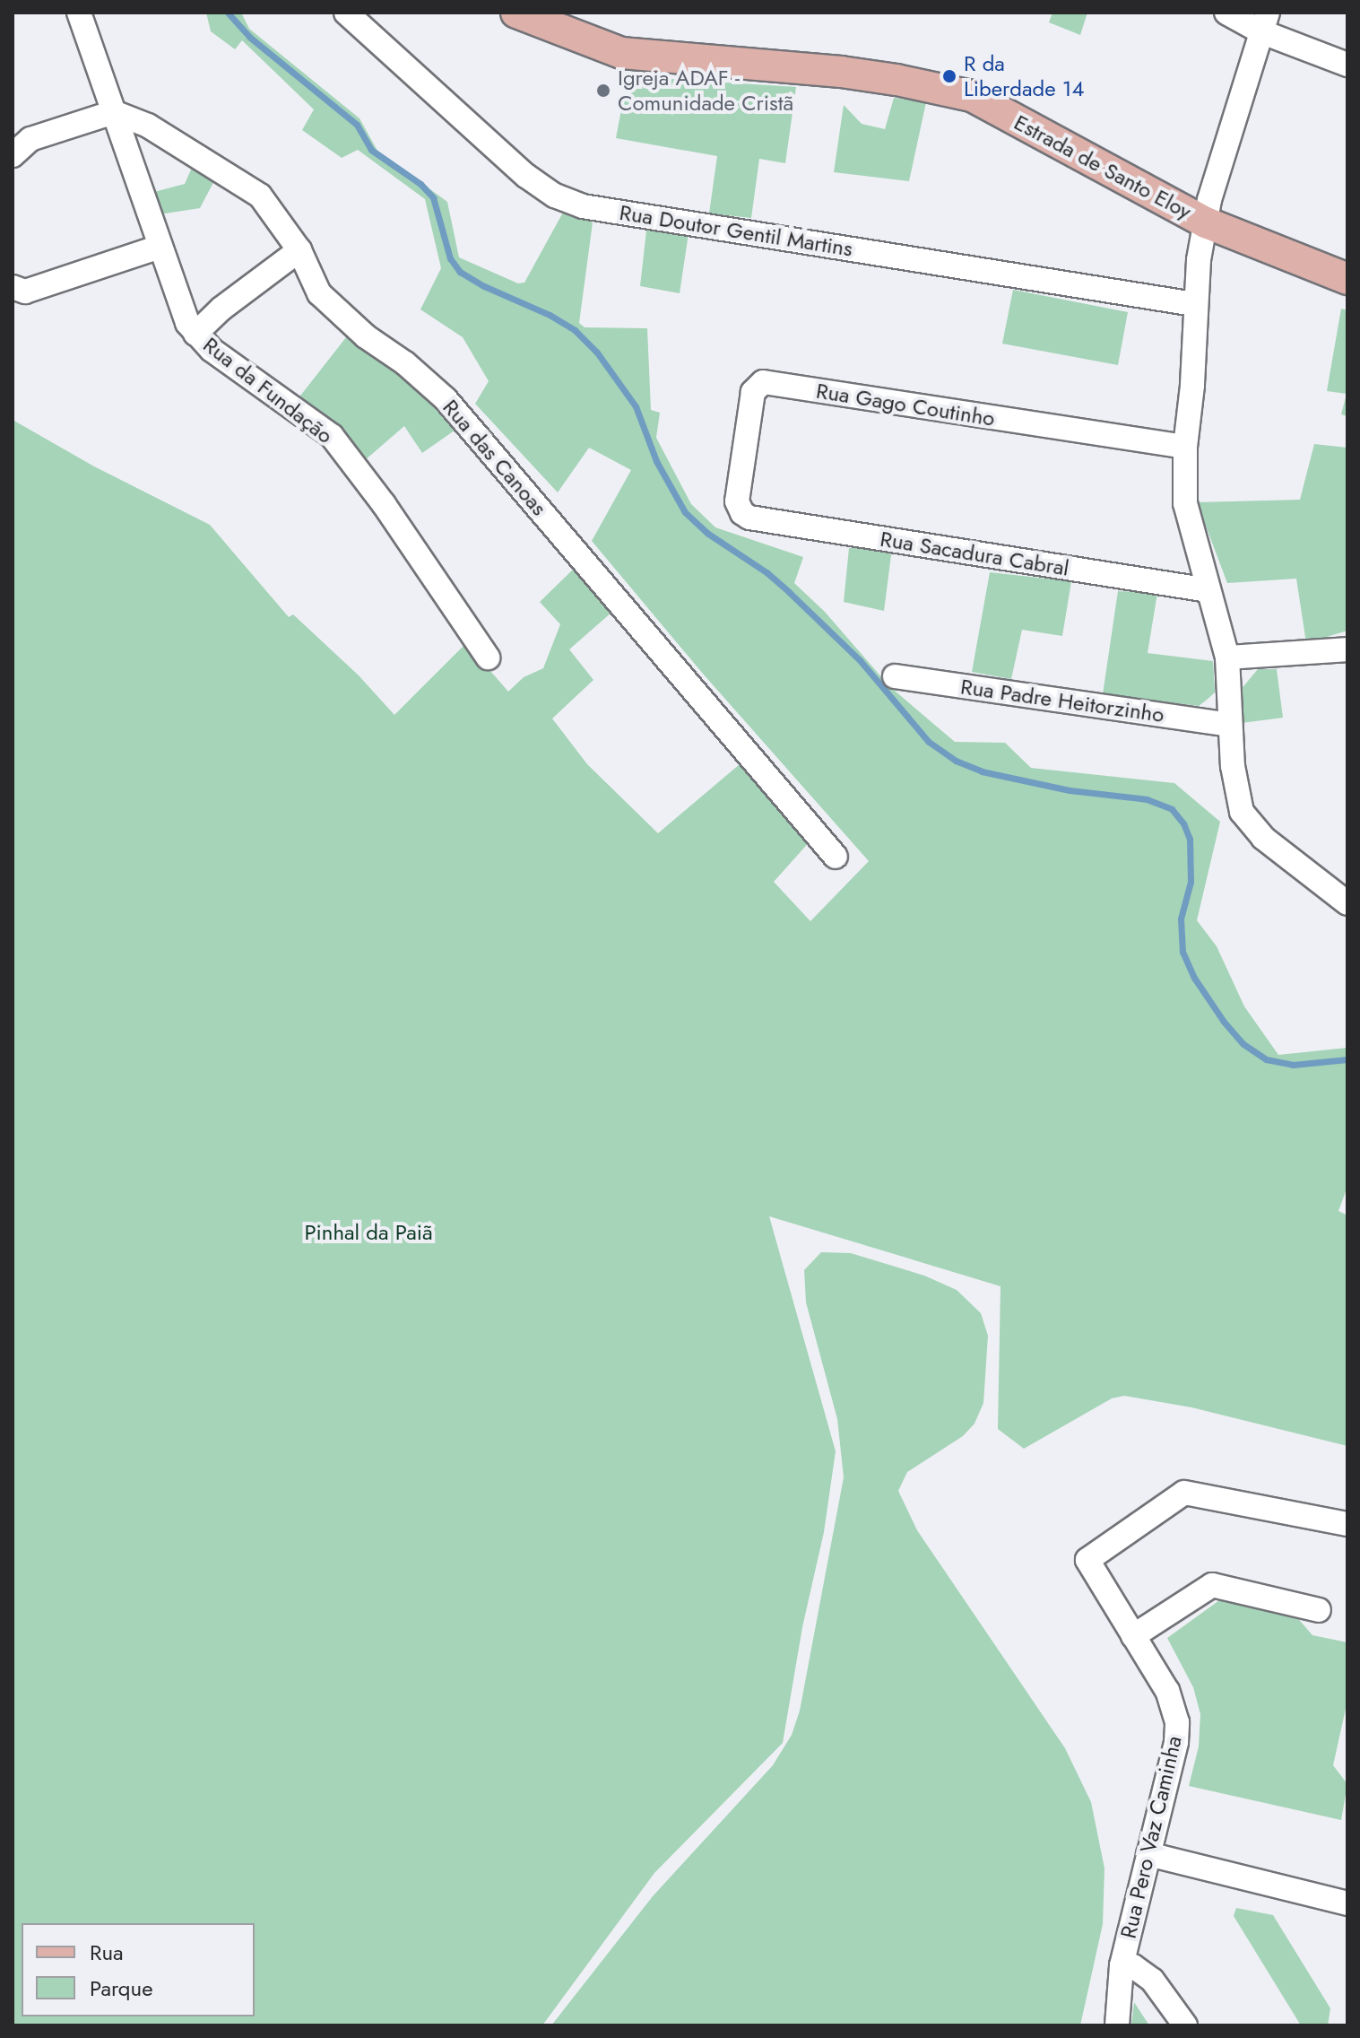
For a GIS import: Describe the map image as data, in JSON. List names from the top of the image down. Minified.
{"streets":{"main road":["Estrada de Santo Eloy"],"street":["Rua Doutor Gentil Martins","Rua da Fundação","Rua Gago Coutinho","Rua das Canoas","Rua Sacadura Cabral","Rua Padre Heitorzinho","Rua Pero Vaz Caminha"]},"crossings":[["Rua da Fundação","Rua das Canoas"],["Rua Gago Coutinho","Rua Sacadura Cabral"]],"parks":["Pinhal da Paiã"],"places":["R da Liberdade 14","Igreja ADAF - Comunidade Cristã"],"legend":["Rua","Parque"]}
